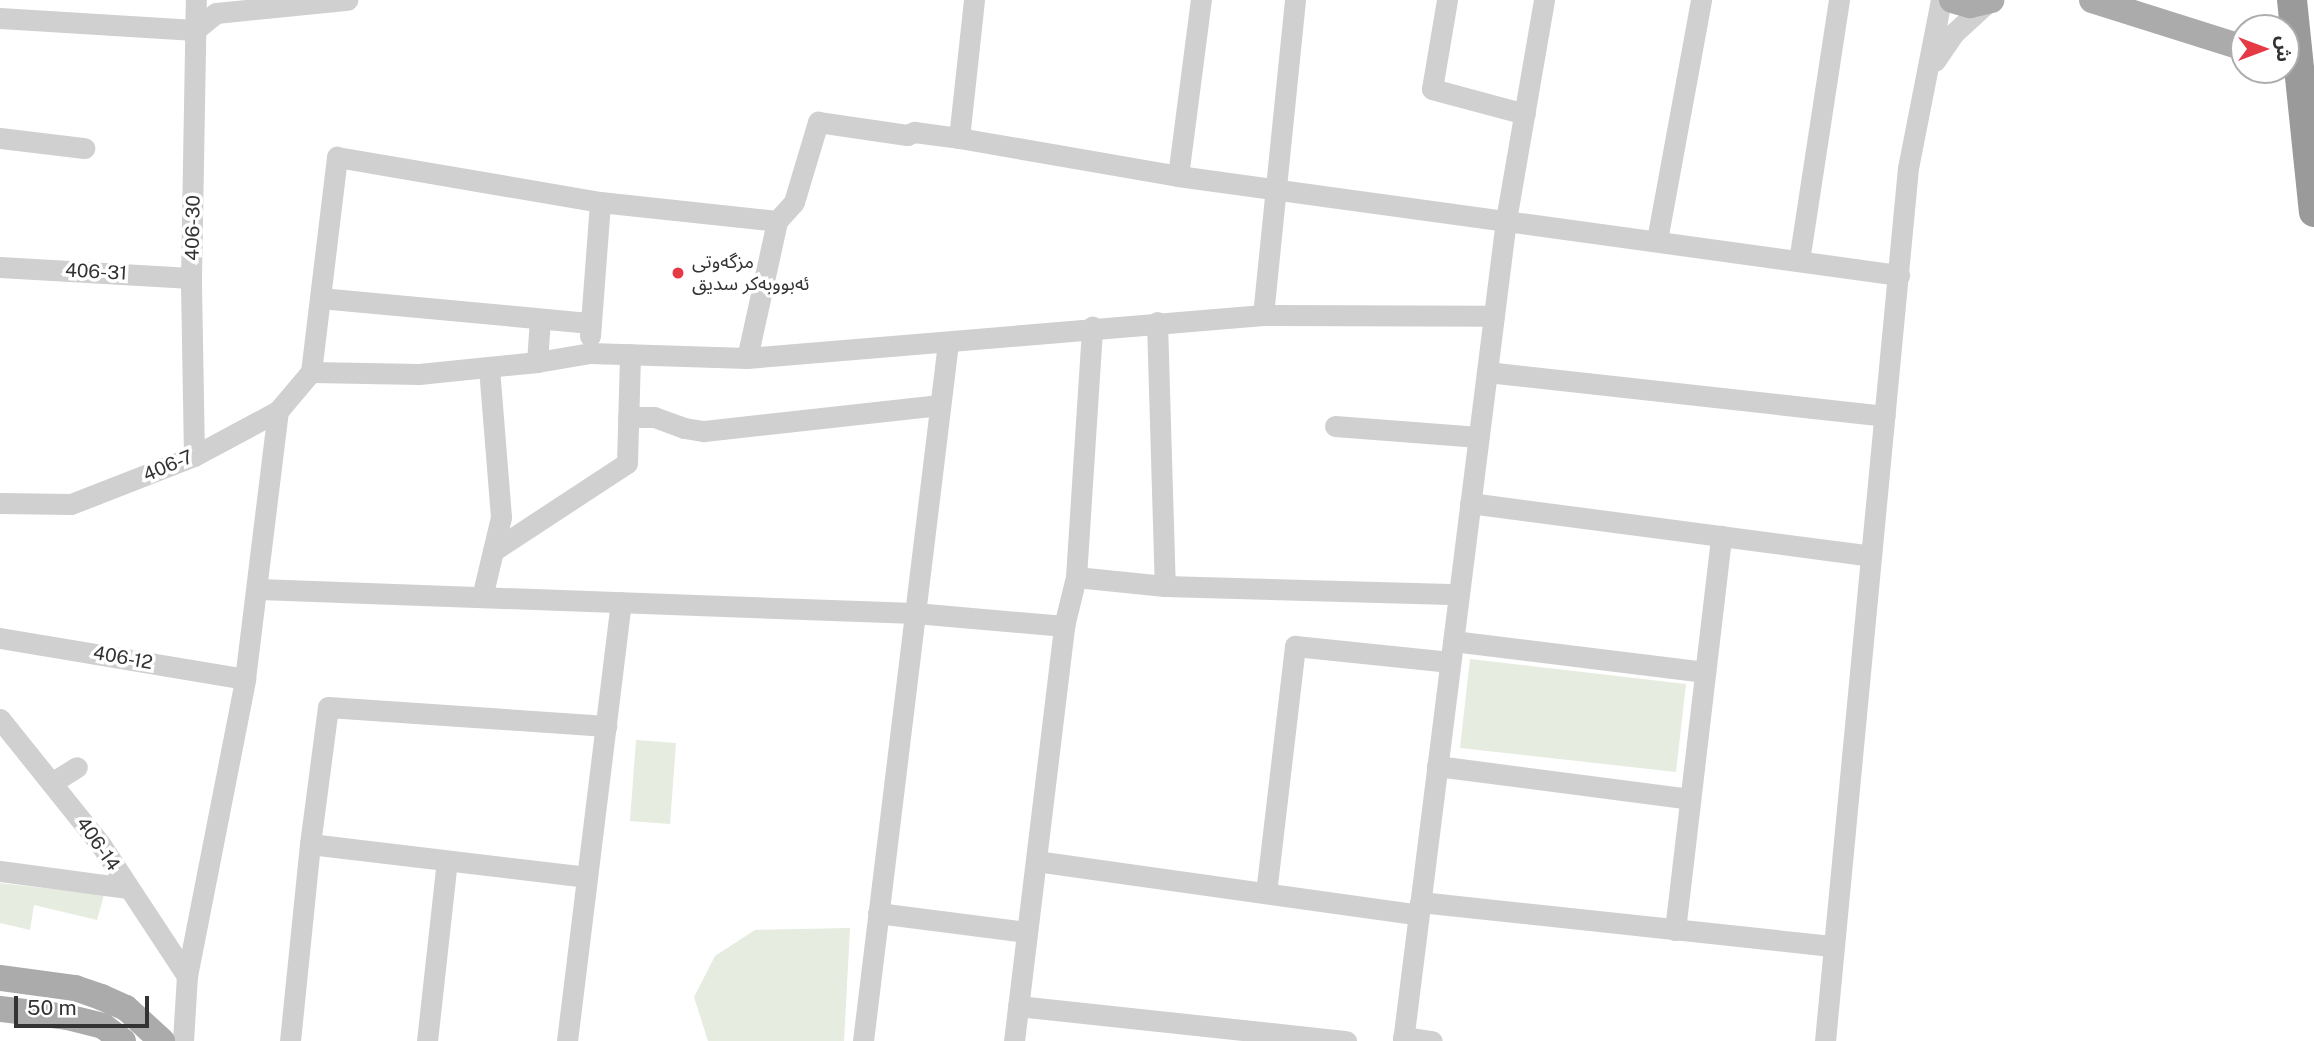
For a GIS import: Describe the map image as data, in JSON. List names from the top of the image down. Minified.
{"streets":{"street":["406-30","406-31","406-7","406-12","406-14"]},"crossings":[["406-30","406-31"],["406-30","406-7"]],"places":["مزگەوتی ئەبووبەکر سدیق"],"scale_bar":"50 m","north":"right"}
